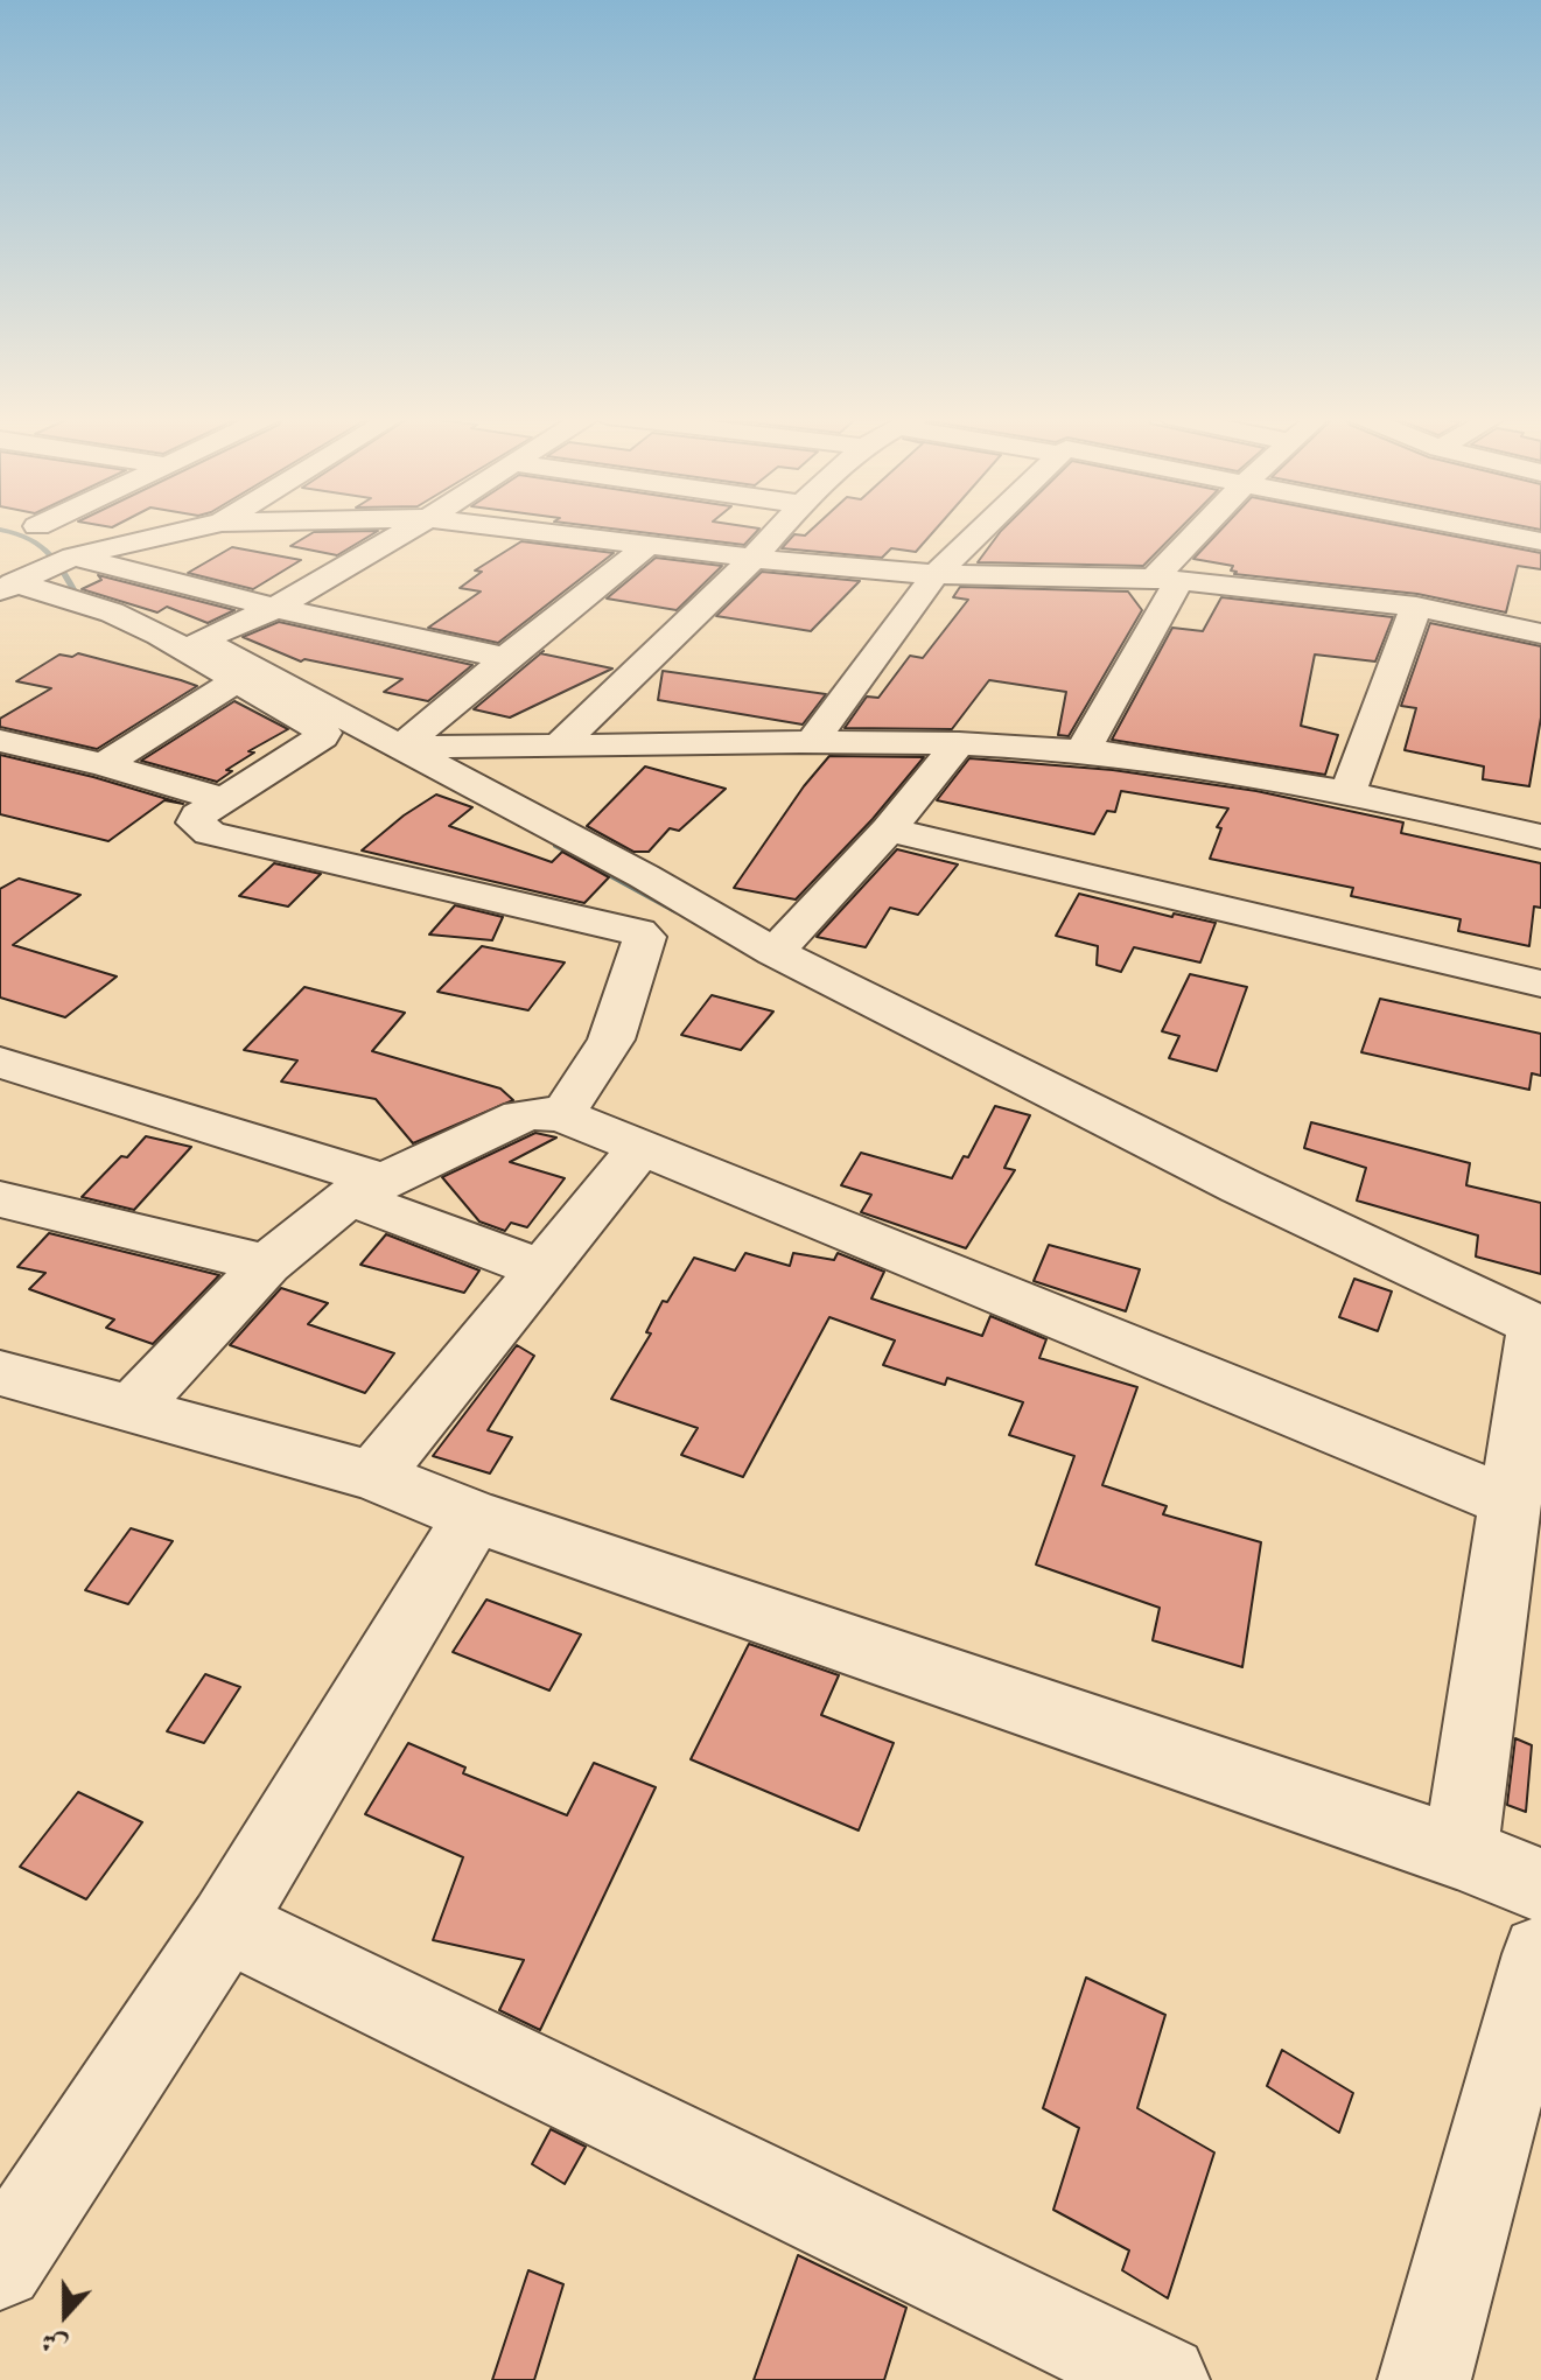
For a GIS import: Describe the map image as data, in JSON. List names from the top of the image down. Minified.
{"north":"bottom"}
